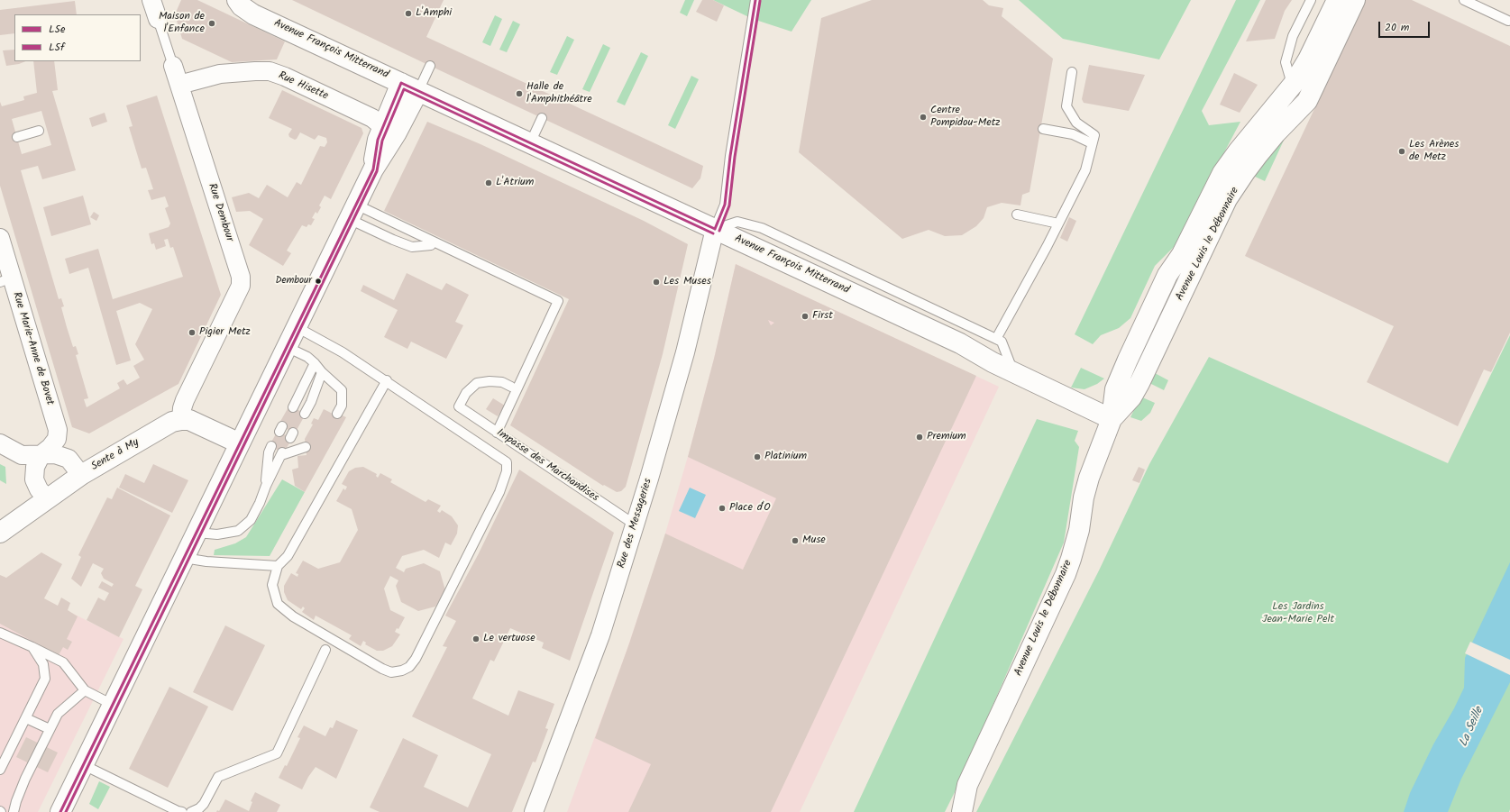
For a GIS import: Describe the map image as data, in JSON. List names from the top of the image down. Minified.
{"streets":{"street":["Avenue François Mitterrand","Rue Hisette","Rue Dembour","Avenue Louis le Débonnaire","Rue Marie-Anne de Bovet","Sente à My","Rue des Messageries"],"lane":["Impasse des Marchandises"]},"crossings":[["Avenue François Mitterrand","Avenue Louis le Débonnaire"],["Avenue François Mitterrand","Rue des Messageries"],["Rue Hisette","Rue Dembour"],["Rue Dembour","Sente à My"],["Impasse des Marchandises","Rue des Messageries"]],"water":["La Seille"],"parks":["Les Jardins Jean-Marie Pelt"],"places":["L'Amphi","Maison de l'Enfance","Halle de l'Amphithéâtre","Centre Pompidou-Metz","Les Arènes de Metz","L'Atrium","Dembour","Les Muses","First","Pigier Metz","Premium","Platinium","Place d'O","Muse","Le vertuose"],"lines":["transit line L5e","transit line L5f"],"legend":["L5e","L5f"],"scale_bar":"20 m"}
